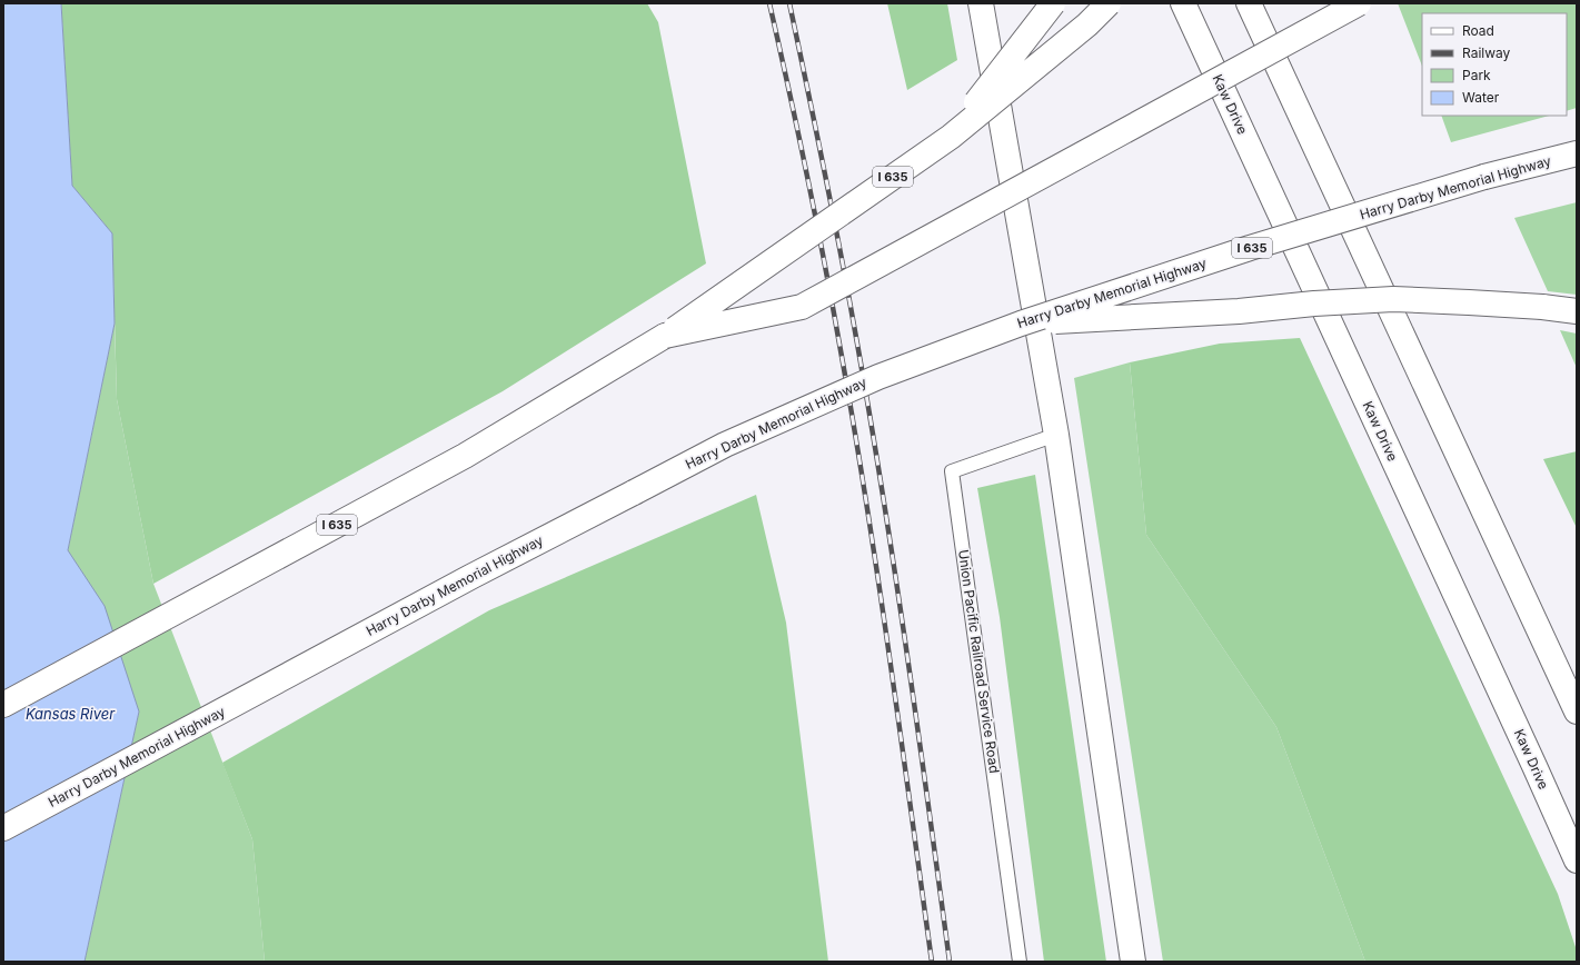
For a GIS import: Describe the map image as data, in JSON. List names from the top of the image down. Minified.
{"streets":{"main road":["Kaw Drive","I 635","Harry Darby Memorial Highway"],"lane":["Union Pacific Railroad Service Road"]},"water":["Kansas River"],"legend":["Road","Railway","Park","Water"]}
